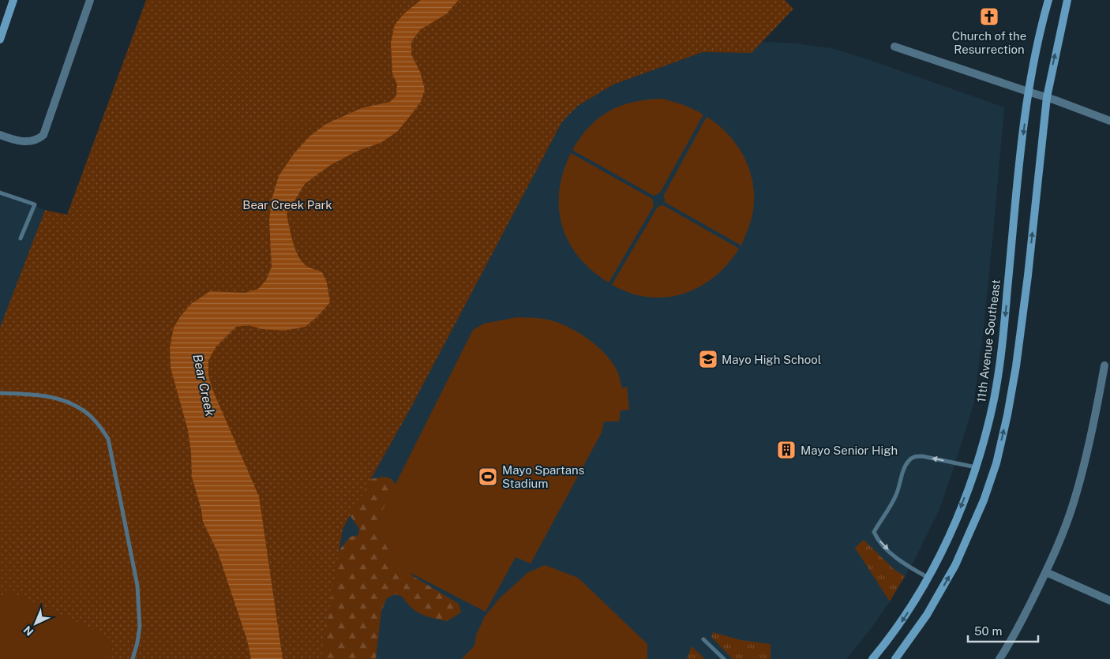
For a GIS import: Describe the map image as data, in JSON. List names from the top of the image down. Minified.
{"streets":{"main road":["11th Avenue Southeast"]},"water":["Bear Creek"],"parks":["Bear Creek Park"],"places":{"church":["Church of the Resurrection"],"school or university":["Mayo High School"],"building":["Mayo Senior High"],"sports":["Mayo Spartans Stadium"]},"scale_bar":"50 m","north":"bottom left"}
